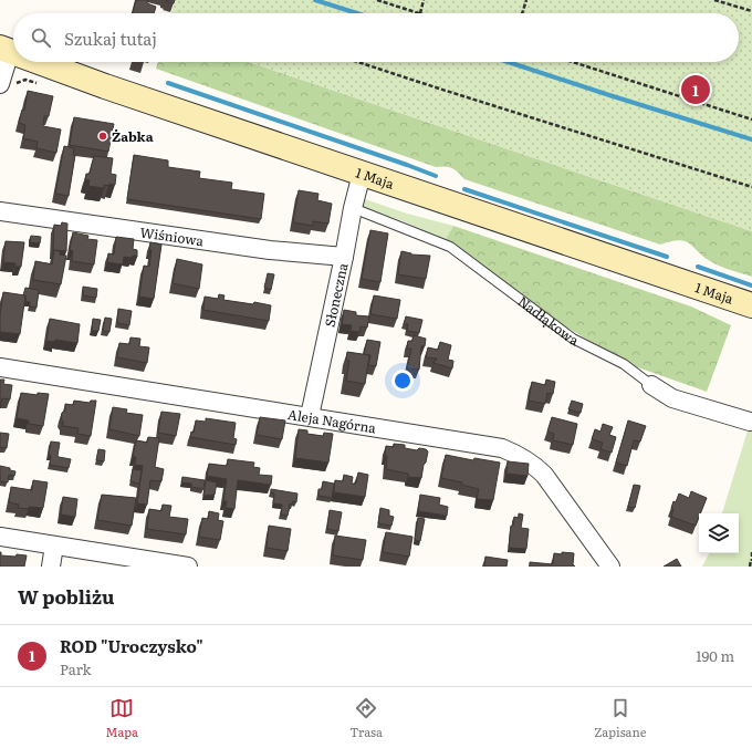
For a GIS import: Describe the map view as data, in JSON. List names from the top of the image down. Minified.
{"streets":{"main road":["1 Maja"],"street":["Wiśniowa","Słoneczna","Nadłąkowa","Aleja Nagórna"]},"crossings":[["1 Maja","Słoneczna"],["Wiśniowa","Słoneczna"],["Słoneczna","Nadłąkowa"],["Słoneczna","Aleja Nagórna"]],"places":["Żabka"],"page":{"search":"Szukaj tutaj","pins":"1","heading":"W pobliżu","list":[{"mark":"1","name":"ROD \"Uroczysko\"","note":"Park","value":"190 m"}],"nav":["Mapa","Trasa","Zapisane"]}}
